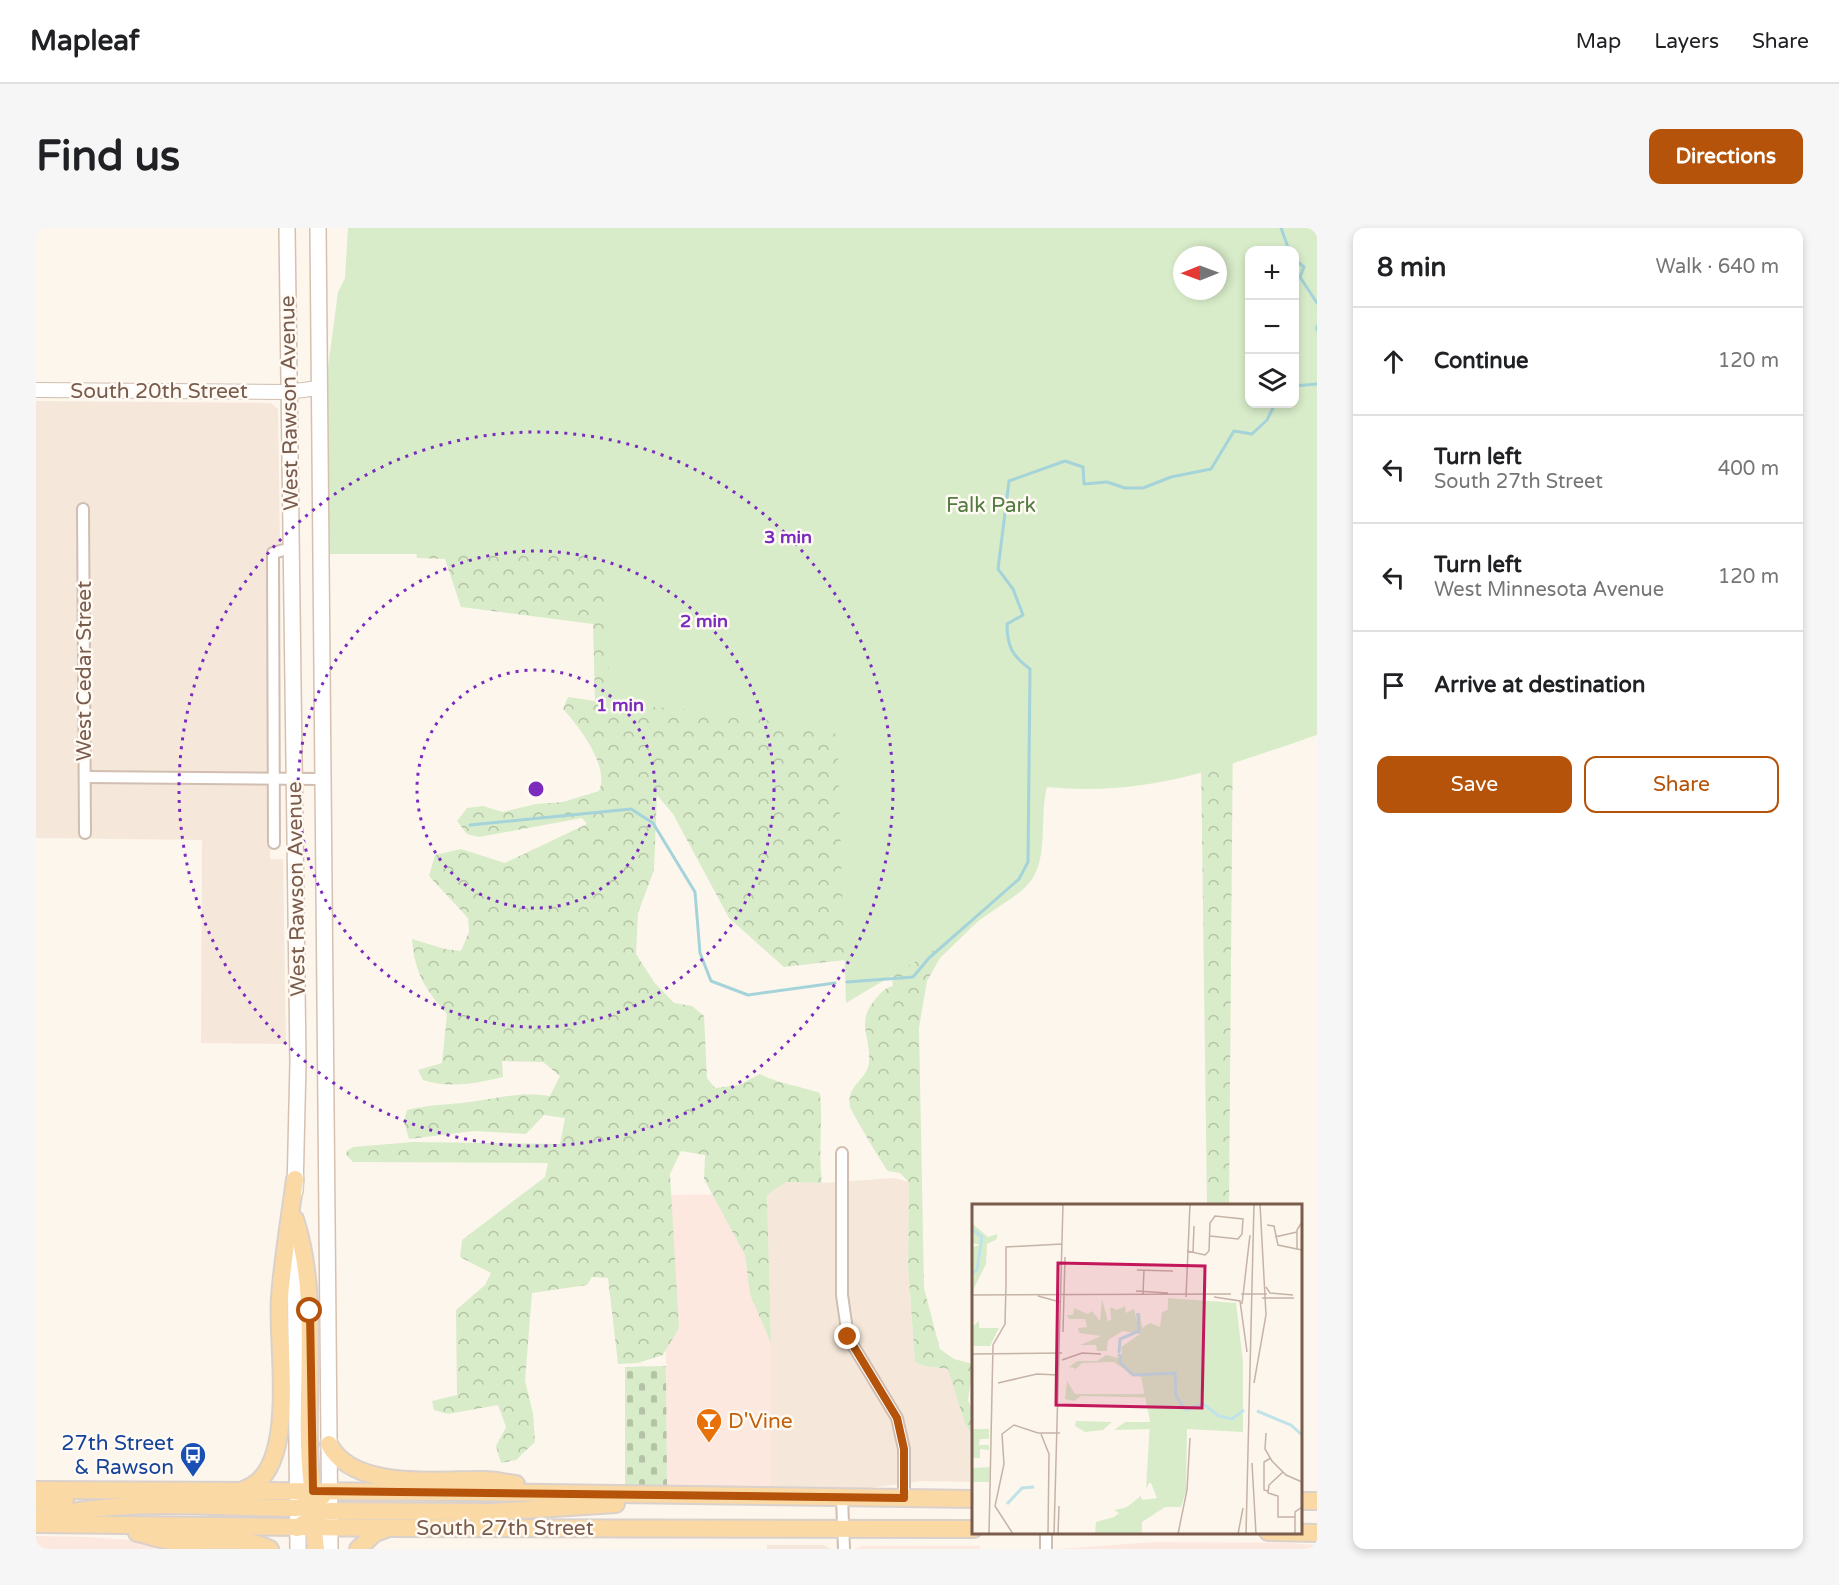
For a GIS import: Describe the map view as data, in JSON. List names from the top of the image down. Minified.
{"streets":{"main road":["West Rawson Avenue","South 27th Street"],"street":["South 20th Street","West Cedar Street"]},"crossings":[["South 20th Street","West Rawson Avenue"],["West Rawson Avenue","South 27th Street"]],"parks":["Falk Park"],"places":{"bar":["D'Vine"],"bus stop":["27th Street & Rawson"]},"north":"left","page":{"header":"Mapleaf","nav":["Map","Layers","Share"],"buttons":["Directions",["Save","Share"]],"title":"Find us","heading":["8 min","Walk · 640 m"],"map_buttons":["+","−"],"list":[["Continue","120 m"],["Turn left","South 27th Street","400 m"],["Turn left","West Minnesota Avenue","120 m"],"Arrive at destination"]},"rings":["3 min","2 min","1 min"]}
